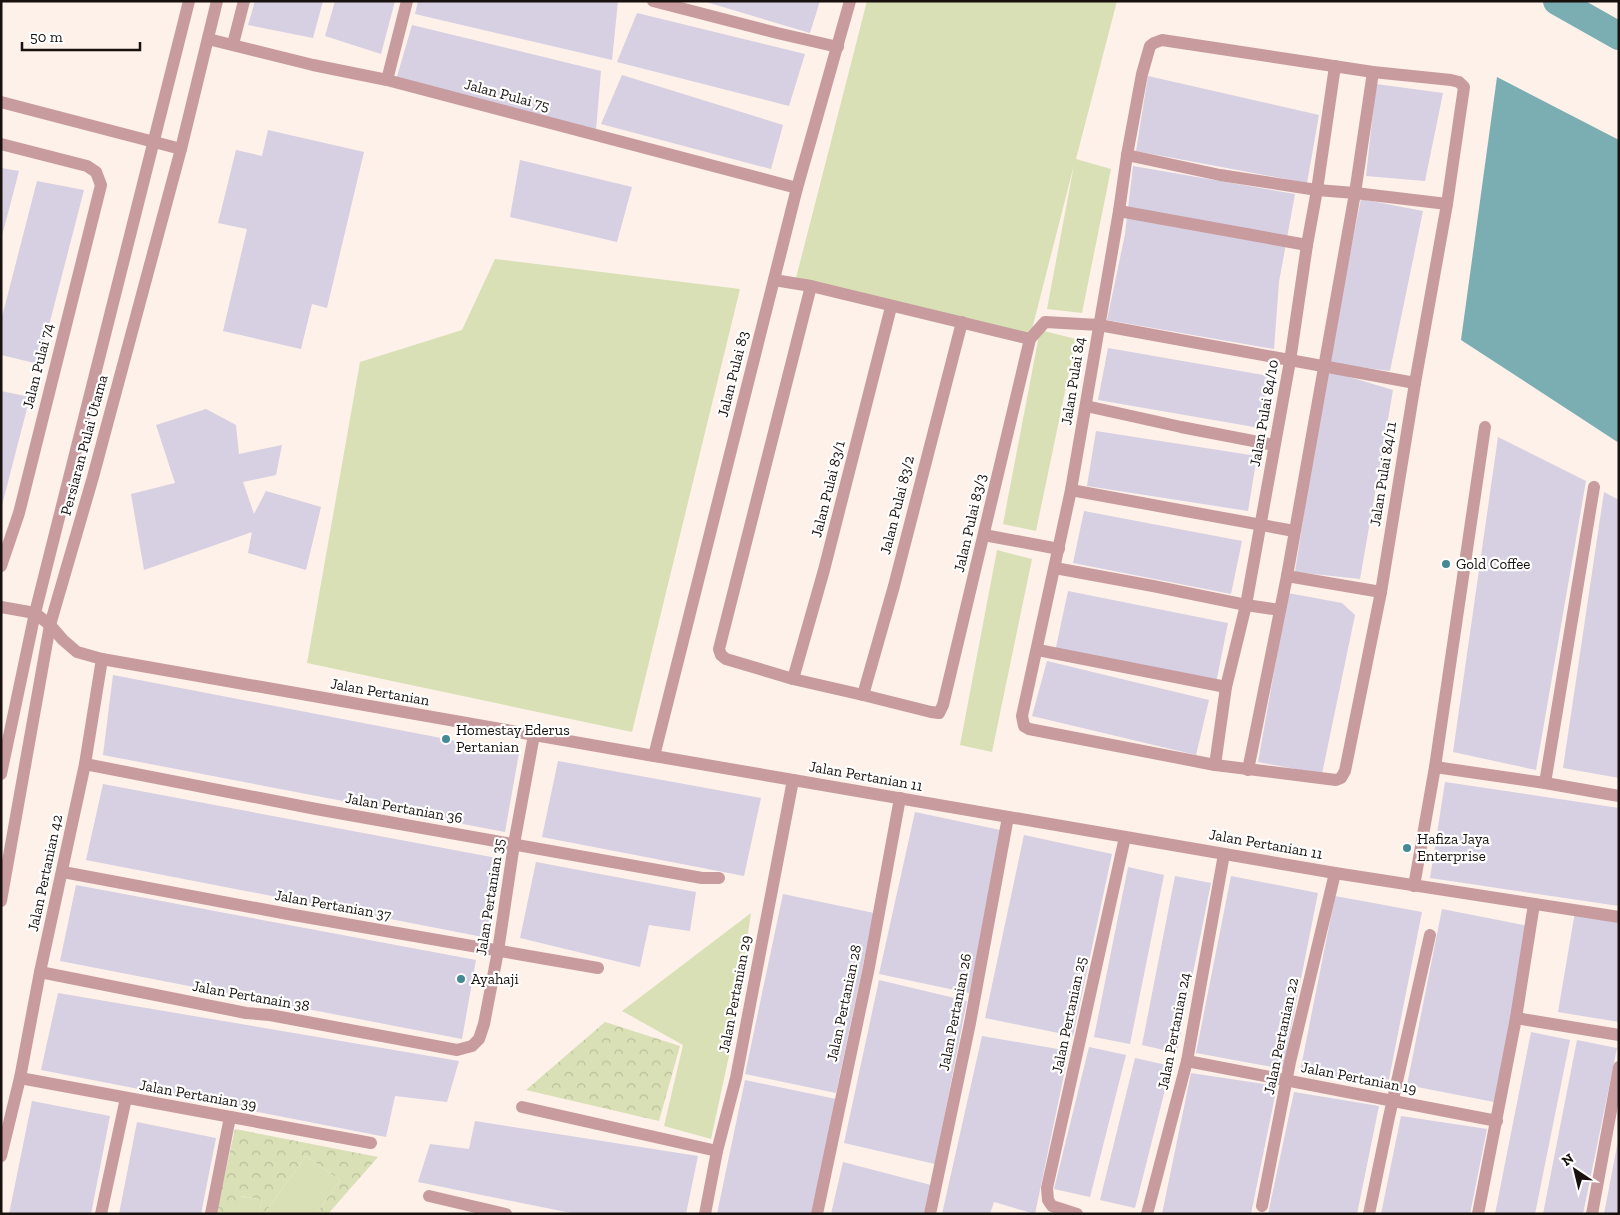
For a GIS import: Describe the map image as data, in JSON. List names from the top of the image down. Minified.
{"streets":{"street":["Jalan Pulai 75","Jalan Pulai 74","Jalan Pulai 83","Jalan Pulai 84","Jalan Pulai 84/10","Persiaran Pulai Utama","Jalan Pulai 84/11","Jalan Pulai 83/1","Jalan Pulai 83/2","Jalan Pulai 83/3","Jalan Pertanian","Jalan Pertanian 11","Jalan Pertanian 36","Jalan Pertanian 42","Jalan Pertanian 35","Jalan Pertanian 37","Jalan Pertanian 29","Jalan Pertanain 38","Jalan Pertanian 28","Jalan Pertanian 26","Jalan Pertanian 25","Jalan Pertanian 24","Jalan Pertanian 22","Jalan Pertanian 19","Jalan Pertanian 39"]},"crossings":[["Jalan Pulai 75","Jalan Pulai 83"],["Jalan Pulai 75","Persiaran Pulai Utama"],["Jalan Pulai 83","Jalan Pertanian"],["Jalan Pulai 83","Jalan Pertanian 11"],["Jalan Pulai 84","Jalan Pulai 84/10"],["Jalan Pulai 84","Jalan Pulai 84/11"],["Jalan Pulai 84/10","Jalan Pulai 84/11"],["Jalan Pulai 83/2","Jalan Pulai 83/3"],["Jalan Pertanian","Jalan Pertanian 11"],["Jalan Pertanian","Jalan Pertanian 42"],["Jalan Pertanian","Jalan Pertanian 35"],["Jalan Pertanian 11","Jalan Pertanian 29"],["Jalan Pertanian 11","Jalan Pertanian 28"],["Jalan Pertanian 11","Jalan Pertanian 26"],["Jalan Pertanian 11","Jalan Pertanian 25"],["Jalan Pertanian 11","Jalan Pertanian 24"],["Jalan Pertanian 11","Jalan Pertanian 22"],["Jalan Pertanian 36","Jalan Pertanian 42"],["Jalan Pertanian 36","Jalan Pertanian 35"],["Jalan Pertanian 42","Jalan Pertanian 37"],["Jalan Pertanian 42","Jalan Pertanain 38"],["Jalan Pertanian 42","Jalan Pertanian 39"],["Jalan Pertanian 35","Jalan Pertanian 37"],["Jalan Pertanian 35","Jalan Pertanain 38"],["Jalan Pertanian 24","Jalan Pertanian 19"],["Jalan Pertanian 22","Jalan Pertanian 19"]],"places":["Gold Coffee","Homestay Ederus Pertanian","Hafiza Jaya Enterprise","Ayahaji"],"scale_bar":"50 m","north":"top left"}
